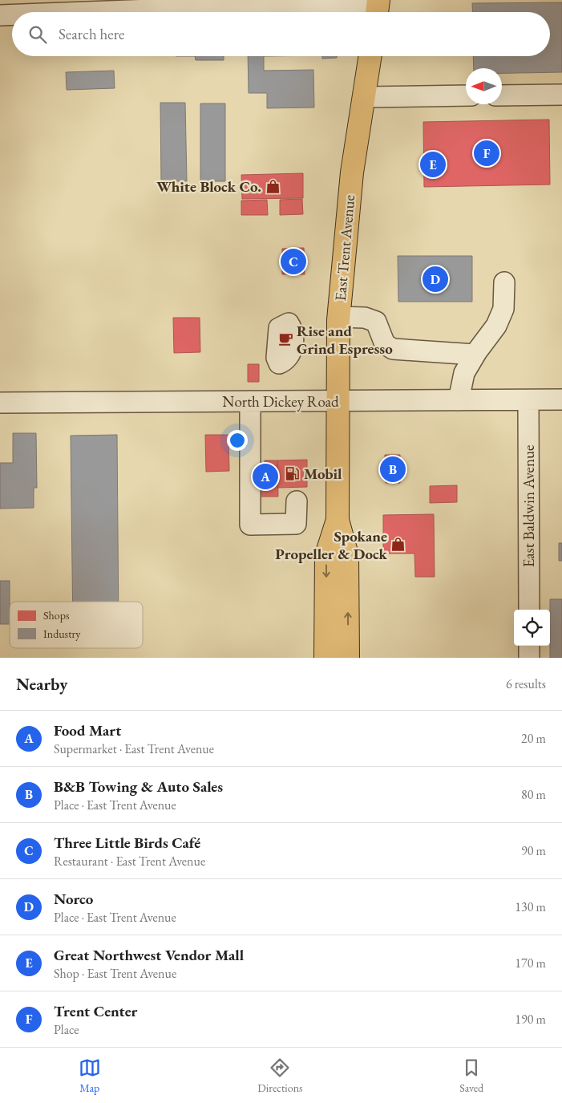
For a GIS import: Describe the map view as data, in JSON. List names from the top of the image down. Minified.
{"streets":{"main road":["East Trent Avenue"],"street":["North Dickey Road","East Baldwin Avenue"]},"crossings":[["East Trent Avenue","North Dickey Road"],["North Dickey Road","East Baldwin Avenue"]],"places":{"shop":["White Block Co.","Spokane Propeller & Dock"],"cafe":["Rise and Grind Espresso"],"fuel station":["Mobil"]},"legend":["Shops","Industry"],"north":"left","page":{"search":"Search here","pins":["F","E","C","D","B","A"],"heading":["Nearby","6 results"],"list":[{"mark":"A","name":"Food Mart","note":"Supermarket · East Trent Avenue","value":"20 m"},{"mark":"B","name":"B&B Towing & Auto Sales","note":"Place · East Trent Avenue","value":"80 m"},{"mark":"C","name":"Three Little Birds Café","note":"Restaurant · East Trent Avenue","value":"90 m"},{"mark":"D","name":"Norco","note":"Place · East Trent Avenue","value":"130 m"},{"mark":"E","name":"Great Northwest Vendor Mall","note":"Shop · East Trent Avenue","value":"170 m"},{"mark":"F","name":"Trent Center","note":"Place","value":"190 m"}],"nav":["Map","Directions","Saved"]}}
